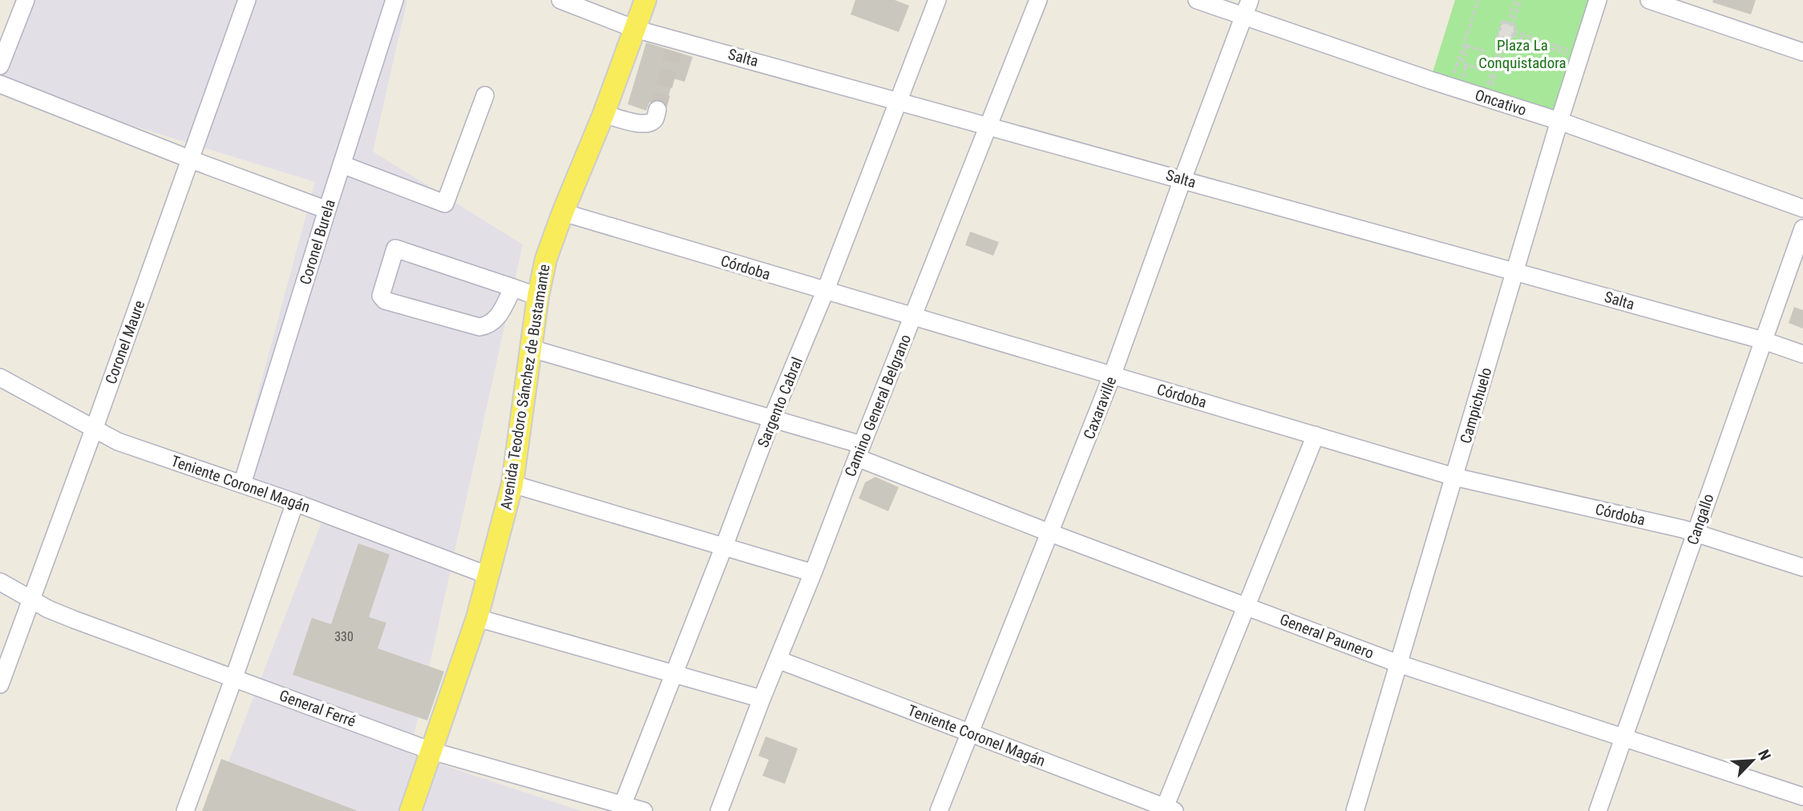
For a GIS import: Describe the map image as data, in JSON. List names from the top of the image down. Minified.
{"streets":{"main road":["Avenida Teodoro Sánchez de Bustamante"],"street":["Salta","Oncativo","Coronel Burela","Córdoba","Coronel Maure","Sargento Cabral","Camino General Belgrano","Campichuelo","Caxaraville","Teniente Coronel Magán","Cangallo","General Paunero","General Ferré"]},"crossings":[["Salta","Avenida Teodoro Sánchez de Bustamante"],["Salta","Sargento Cabral"],["Salta","Camino General Belgrano"],["Salta","Campichuelo"],["Salta","Caxaraville"],["Salta","Cangallo"],["Oncativo","Campichuelo"],["Oncativo","Caxaraville"],["Coronel Burela","Teniente Coronel Magán"],["Córdoba","Avenida Teodoro Sánchez de Bustamante"],["Córdoba","Sargento Cabral"],["Córdoba","Camino General Belgrano"],["Córdoba","Campichuelo"],["Córdoba","Caxaraville"],["Córdoba","Cangallo"],["Coronel Maure","Teniente Coronel Magán"],["Coronel Maure","General Ferré"],["Avenida Teodoro Sánchez de Bustamante","Teniente Coronel Magán"],["Avenida Teodoro Sánchez de Bustamante","General Paunero"],["Avenida Teodoro Sánchez de Bustamante","General Ferré"],["Sargento Cabral","General Paunero"],["Sargento Cabral","General Ferré"],["Camino General Belgrano","Teniente Coronel Magán"],["Camino General Belgrano","General Paunero"],["Campichuelo","General Paunero"],["Caxaraville","Teniente Coronel Magán"],["Caxaraville","General Paunero"],["Cangallo","General Paunero"]],"parks":["Plaza La Conquistadora"],"house_numbers":["330"],"north":"top right"}
